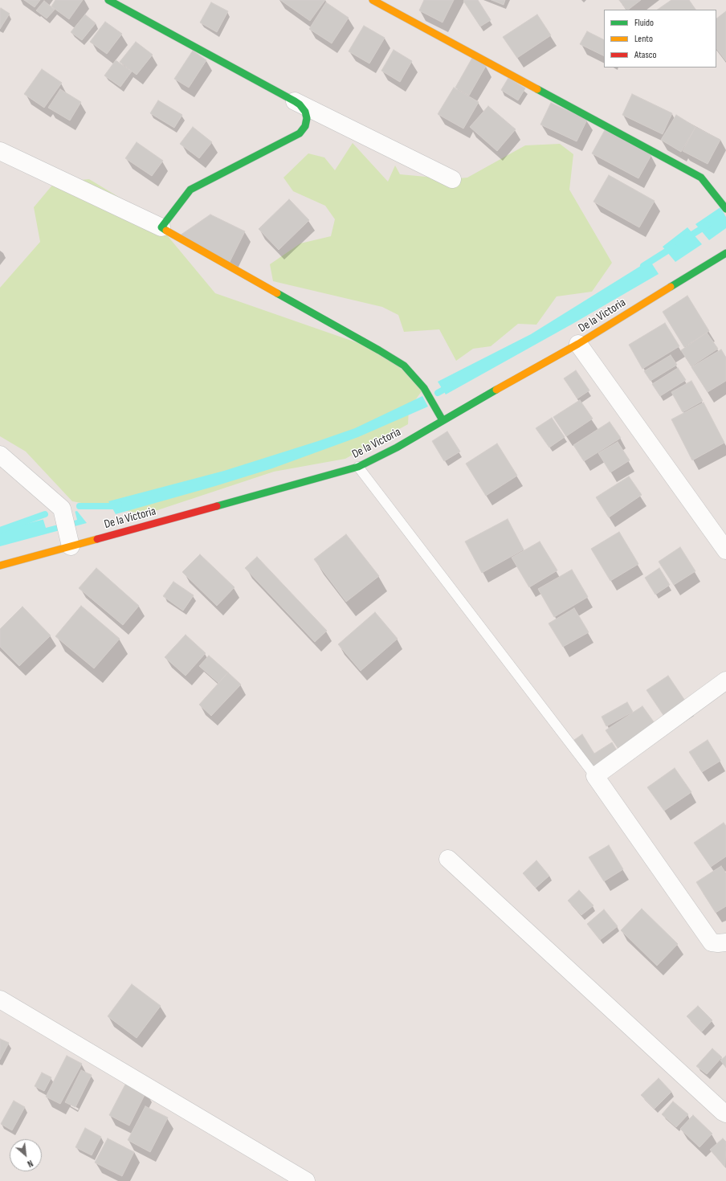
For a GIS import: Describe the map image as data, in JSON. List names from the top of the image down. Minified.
{"streets":{"street":["De la Victoria"]},"legend":["Fluido","Lento","Atasco"],"north":"bottom right"}
